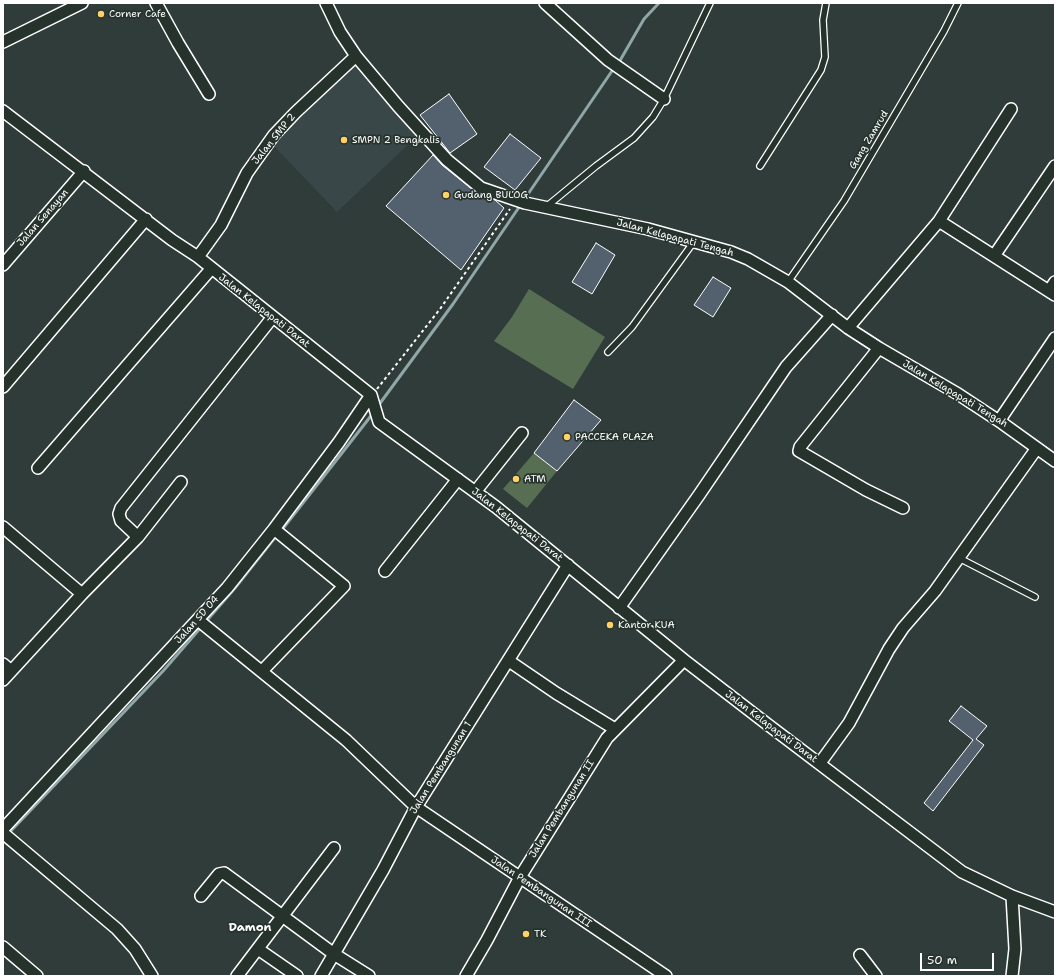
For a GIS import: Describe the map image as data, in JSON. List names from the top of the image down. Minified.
{"streets":{"street":["Jalan SMP 2","Jalan Senayan","Jalan Kelapapati Tengah","Jalan Kelapapati Darat","Jalan SD 04","Jalan Pembangunan 1","Jalan Pembangunan II","Jalan Pembangunan III"],"lane":["Gang Zamrud"]},"crossings":[["Jalan SMP 2","Jalan Kelapapati Tengah"],["Jalan SMP 2","Jalan Kelapapati Darat"],["Gang Zamrud","Jalan Kelapapati Tengah"],["Jalan Senayan","Jalan Kelapapati Darat"],["Jalan Kelapapati Darat","Jalan SD 04"],["Jalan Kelapapati Darat","Jalan Pembangunan 1"],["Jalan Kelapapati Darat","Jalan Pembangunan II"],["Jalan SD 04","Jalan Pembangunan III"],["Jalan Pembangunan 1","Jalan Pembangunan III"],["Jalan Pembangunan II","Jalan Pembangunan III"]],"districts":["Damon"],"places":["Corner Cafe","SMPN 2 Bengkalis","Gudang BULOG","PACCEKA PLAZA","ATM","Kantor KUA","TK"],"scale_bar":"50 m"}
